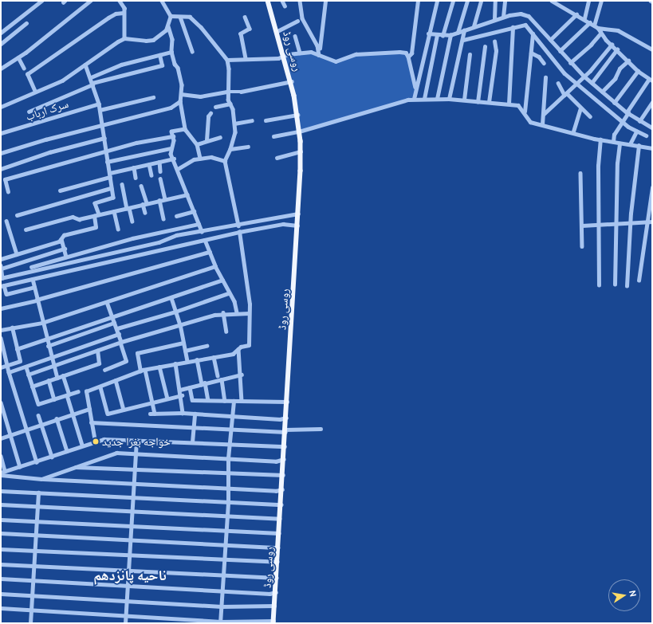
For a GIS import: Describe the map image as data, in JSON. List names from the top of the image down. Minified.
{"streets":{"main road":["روسی روڈ"],"street":["سرک ارباب"]},"districts":["ناحیه پانزدهم"],"places":["خواجه بغرا جدید"],"north":"right"}
